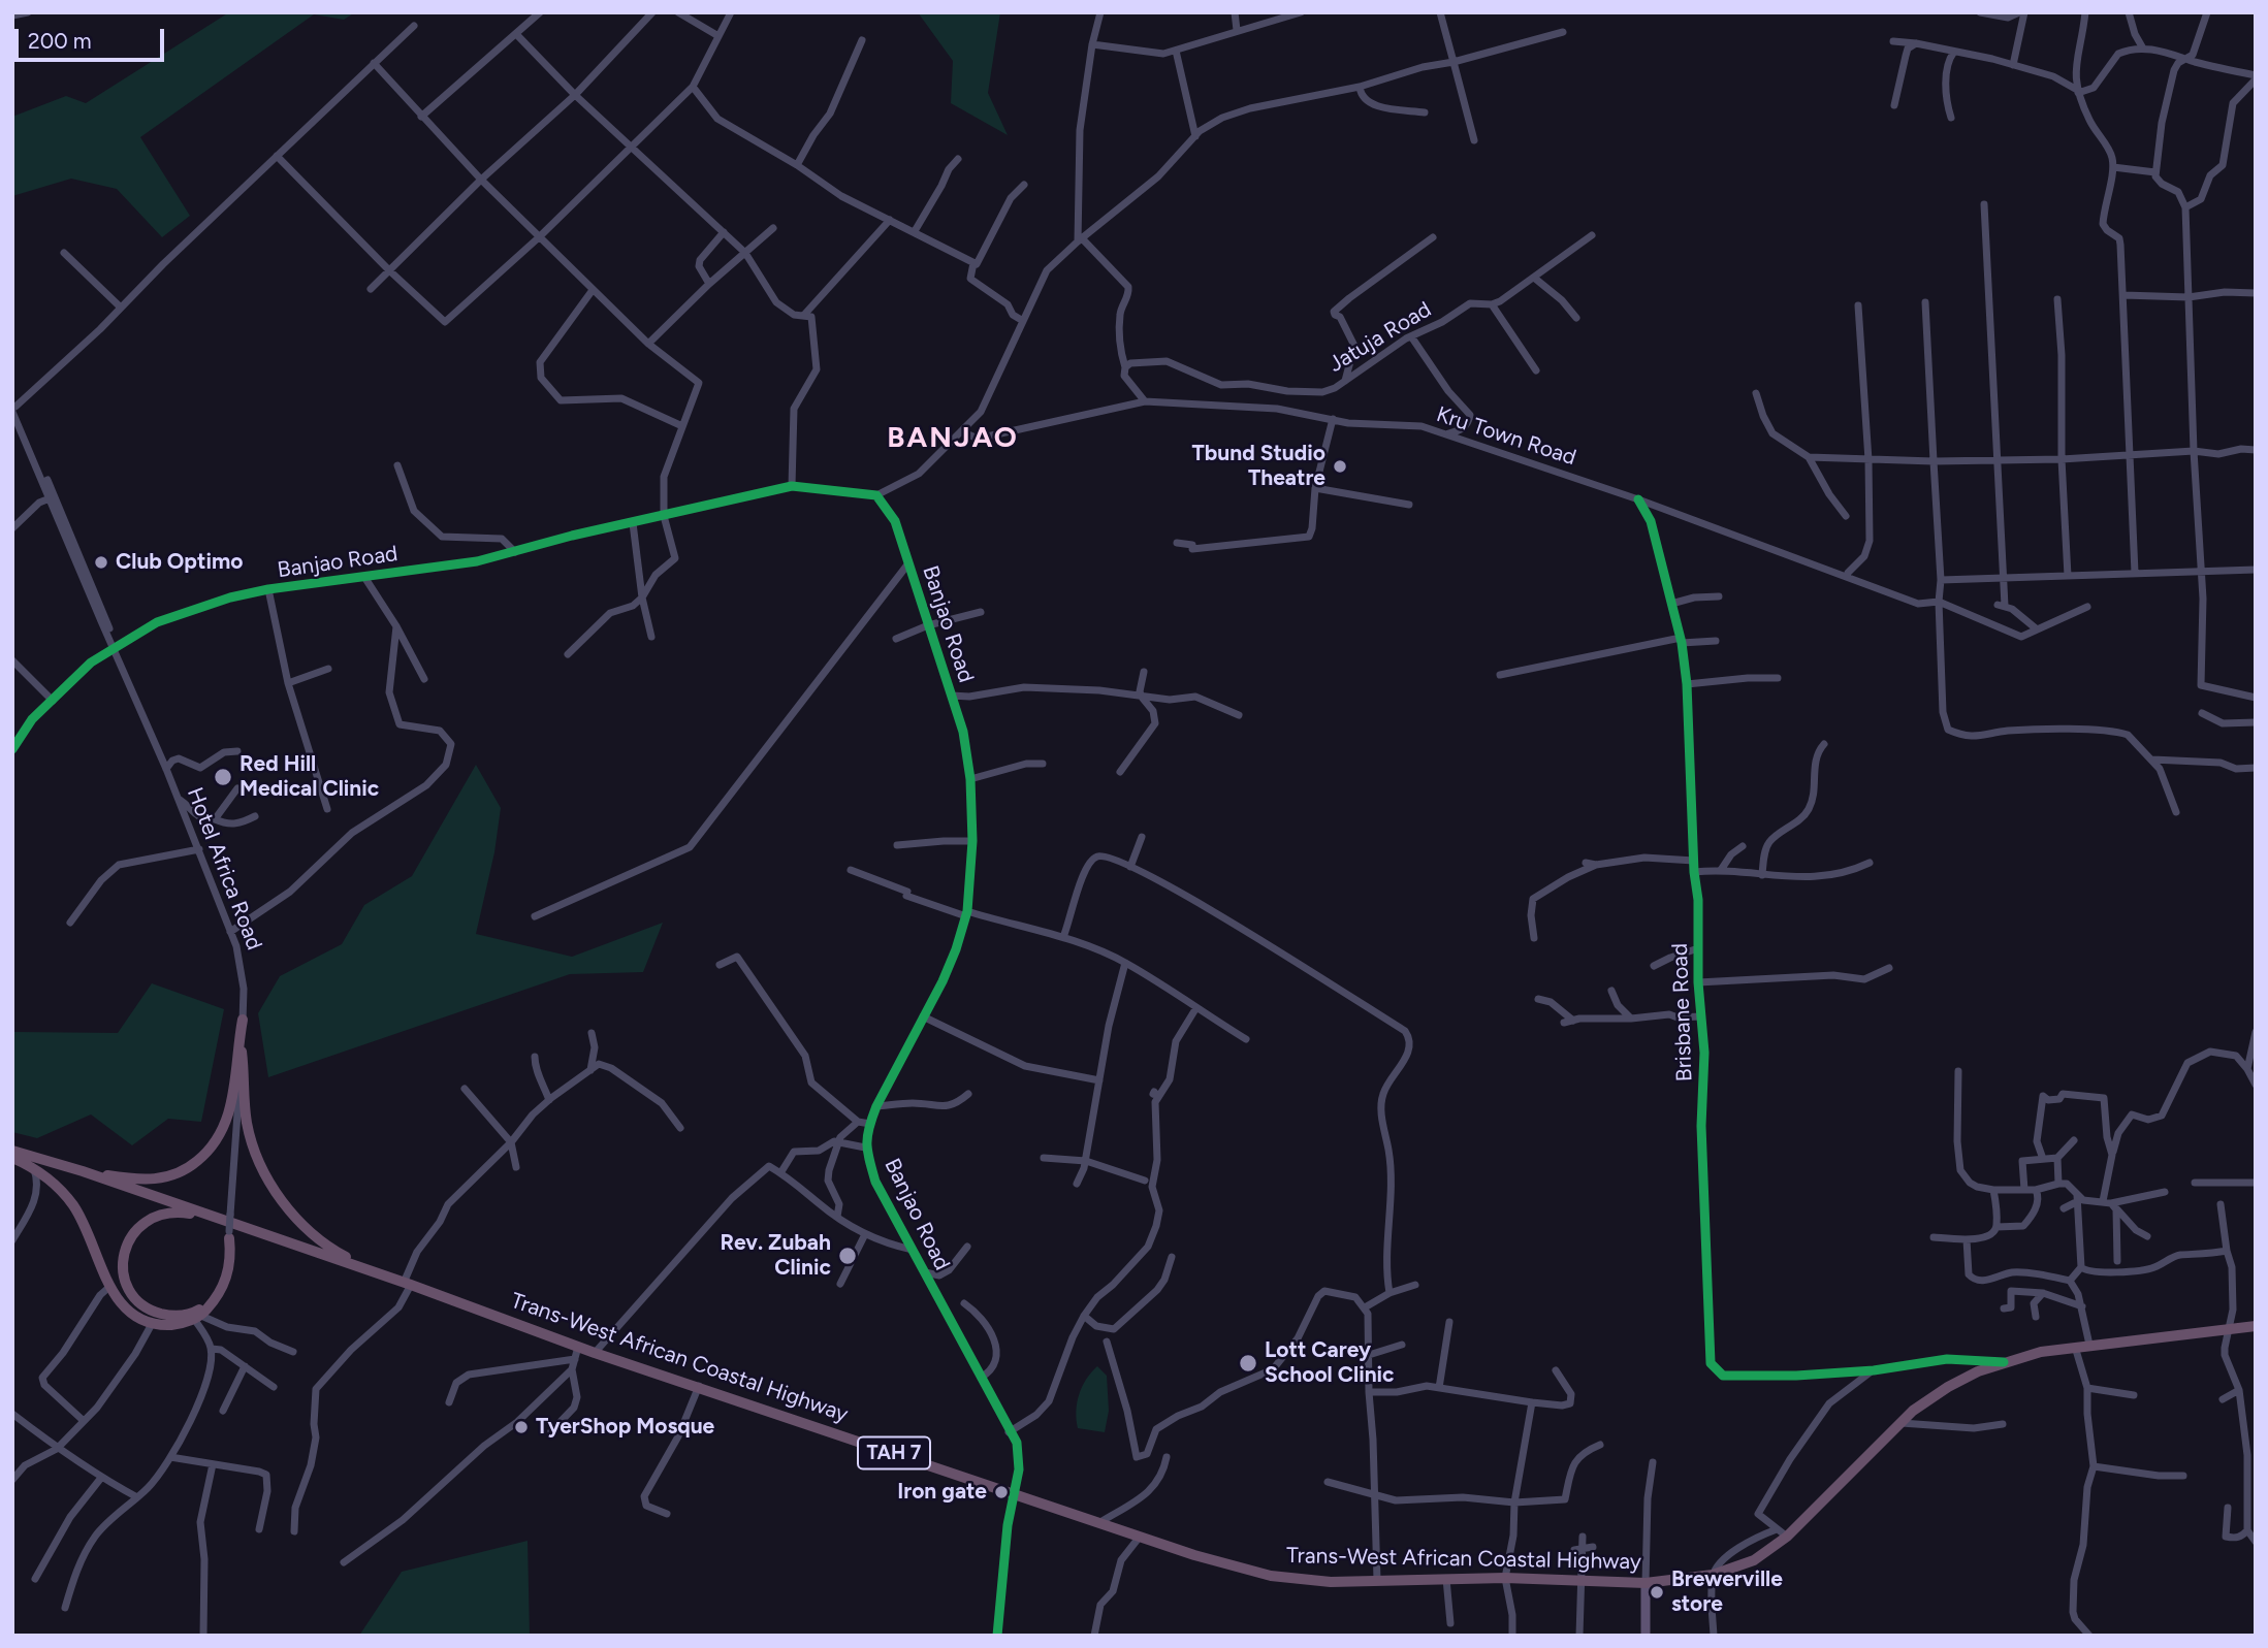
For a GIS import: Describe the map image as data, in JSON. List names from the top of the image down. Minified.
{"streets":{"highway":["Trans-West African Coastal Highway","TAH 7"],"street":["Jatuja Road","Kru Town Road","Banjao Road","Hotel Africa Road","Brisbane Road"]},"crossings":[["Kru Town Road","Brisbane Road"],["Banjao Road","Hotel Africa Road"],["Banjao Road","Trans-West African Coastal Highway"],["Brisbane Road","Trans-West African Coastal Highway"]],"districts":["BANJAO"],"places":["Tbund Studio Theatre","Club Optimo","Red Hill Medical Clinic","Rev. Zubah Clinic","Lott Carey School Clinic","TyerShop Mosque","Iron gate","Brewerville store"],"scale_bar":"200 m"}
